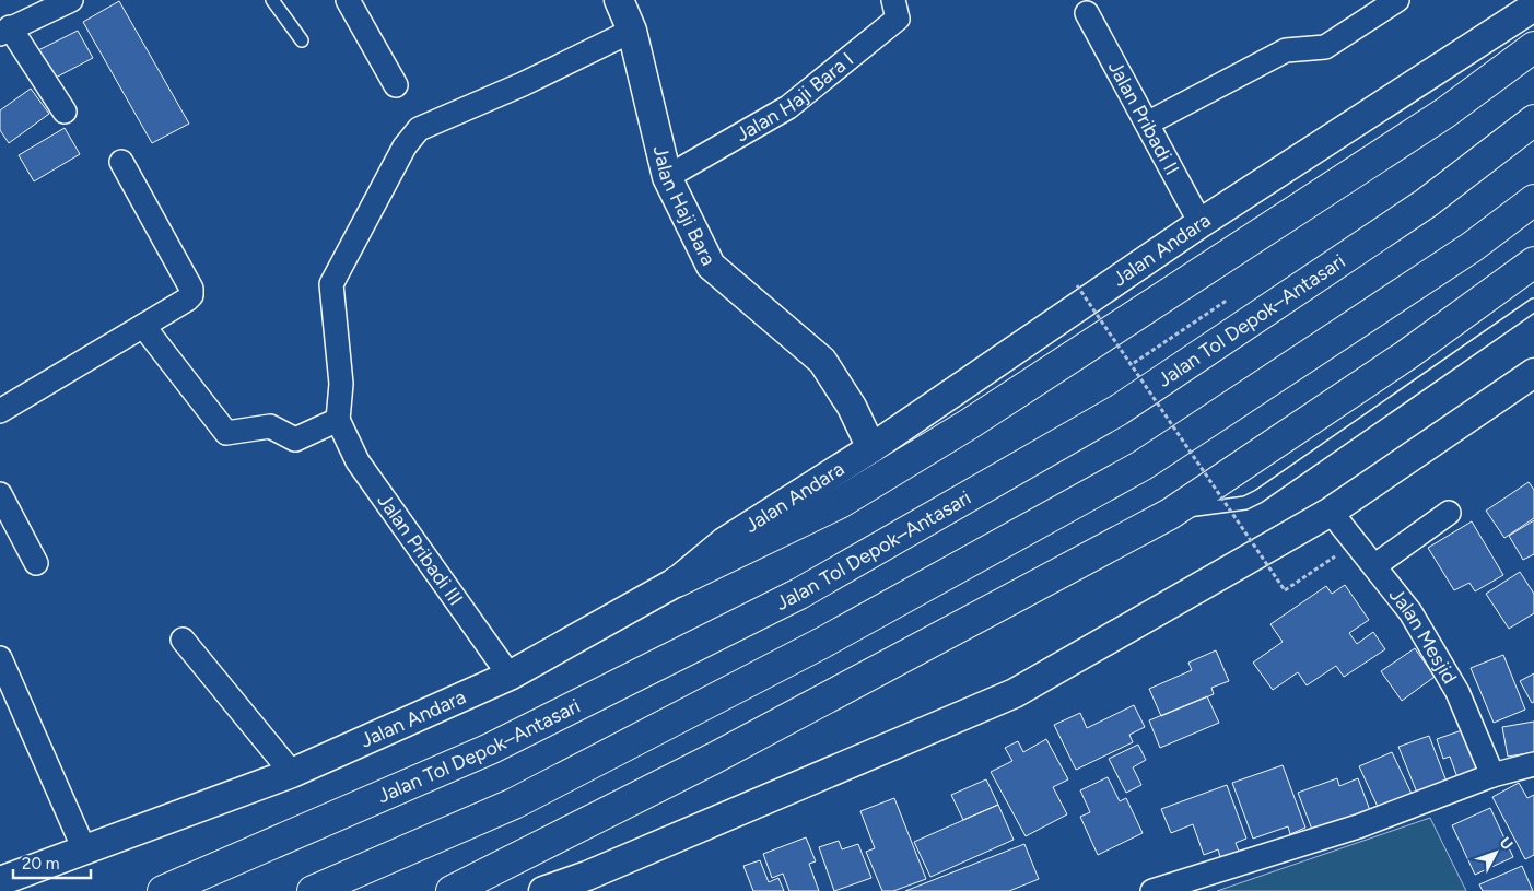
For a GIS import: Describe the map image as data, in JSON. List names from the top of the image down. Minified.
{"streets":{"highway":["Jalan Tol Depok–Antasari"],"street":["Jalan Haji Bara I","Jalan Pribadi II","Jalan Haji Bara","Jalan Andara","Jalan Pribadi III","Jalan Mesjid"]},"crossings":[["Jalan Haji Bara I","Jalan Haji Bara"],["Jalan Pribadi II","Jalan Andara"],["Jalan Haji Bara","Jalan Andara"],["Jalan Andara","Jalan Pribadi III"]],"scale_bar":"20 m","north":"top right"}
